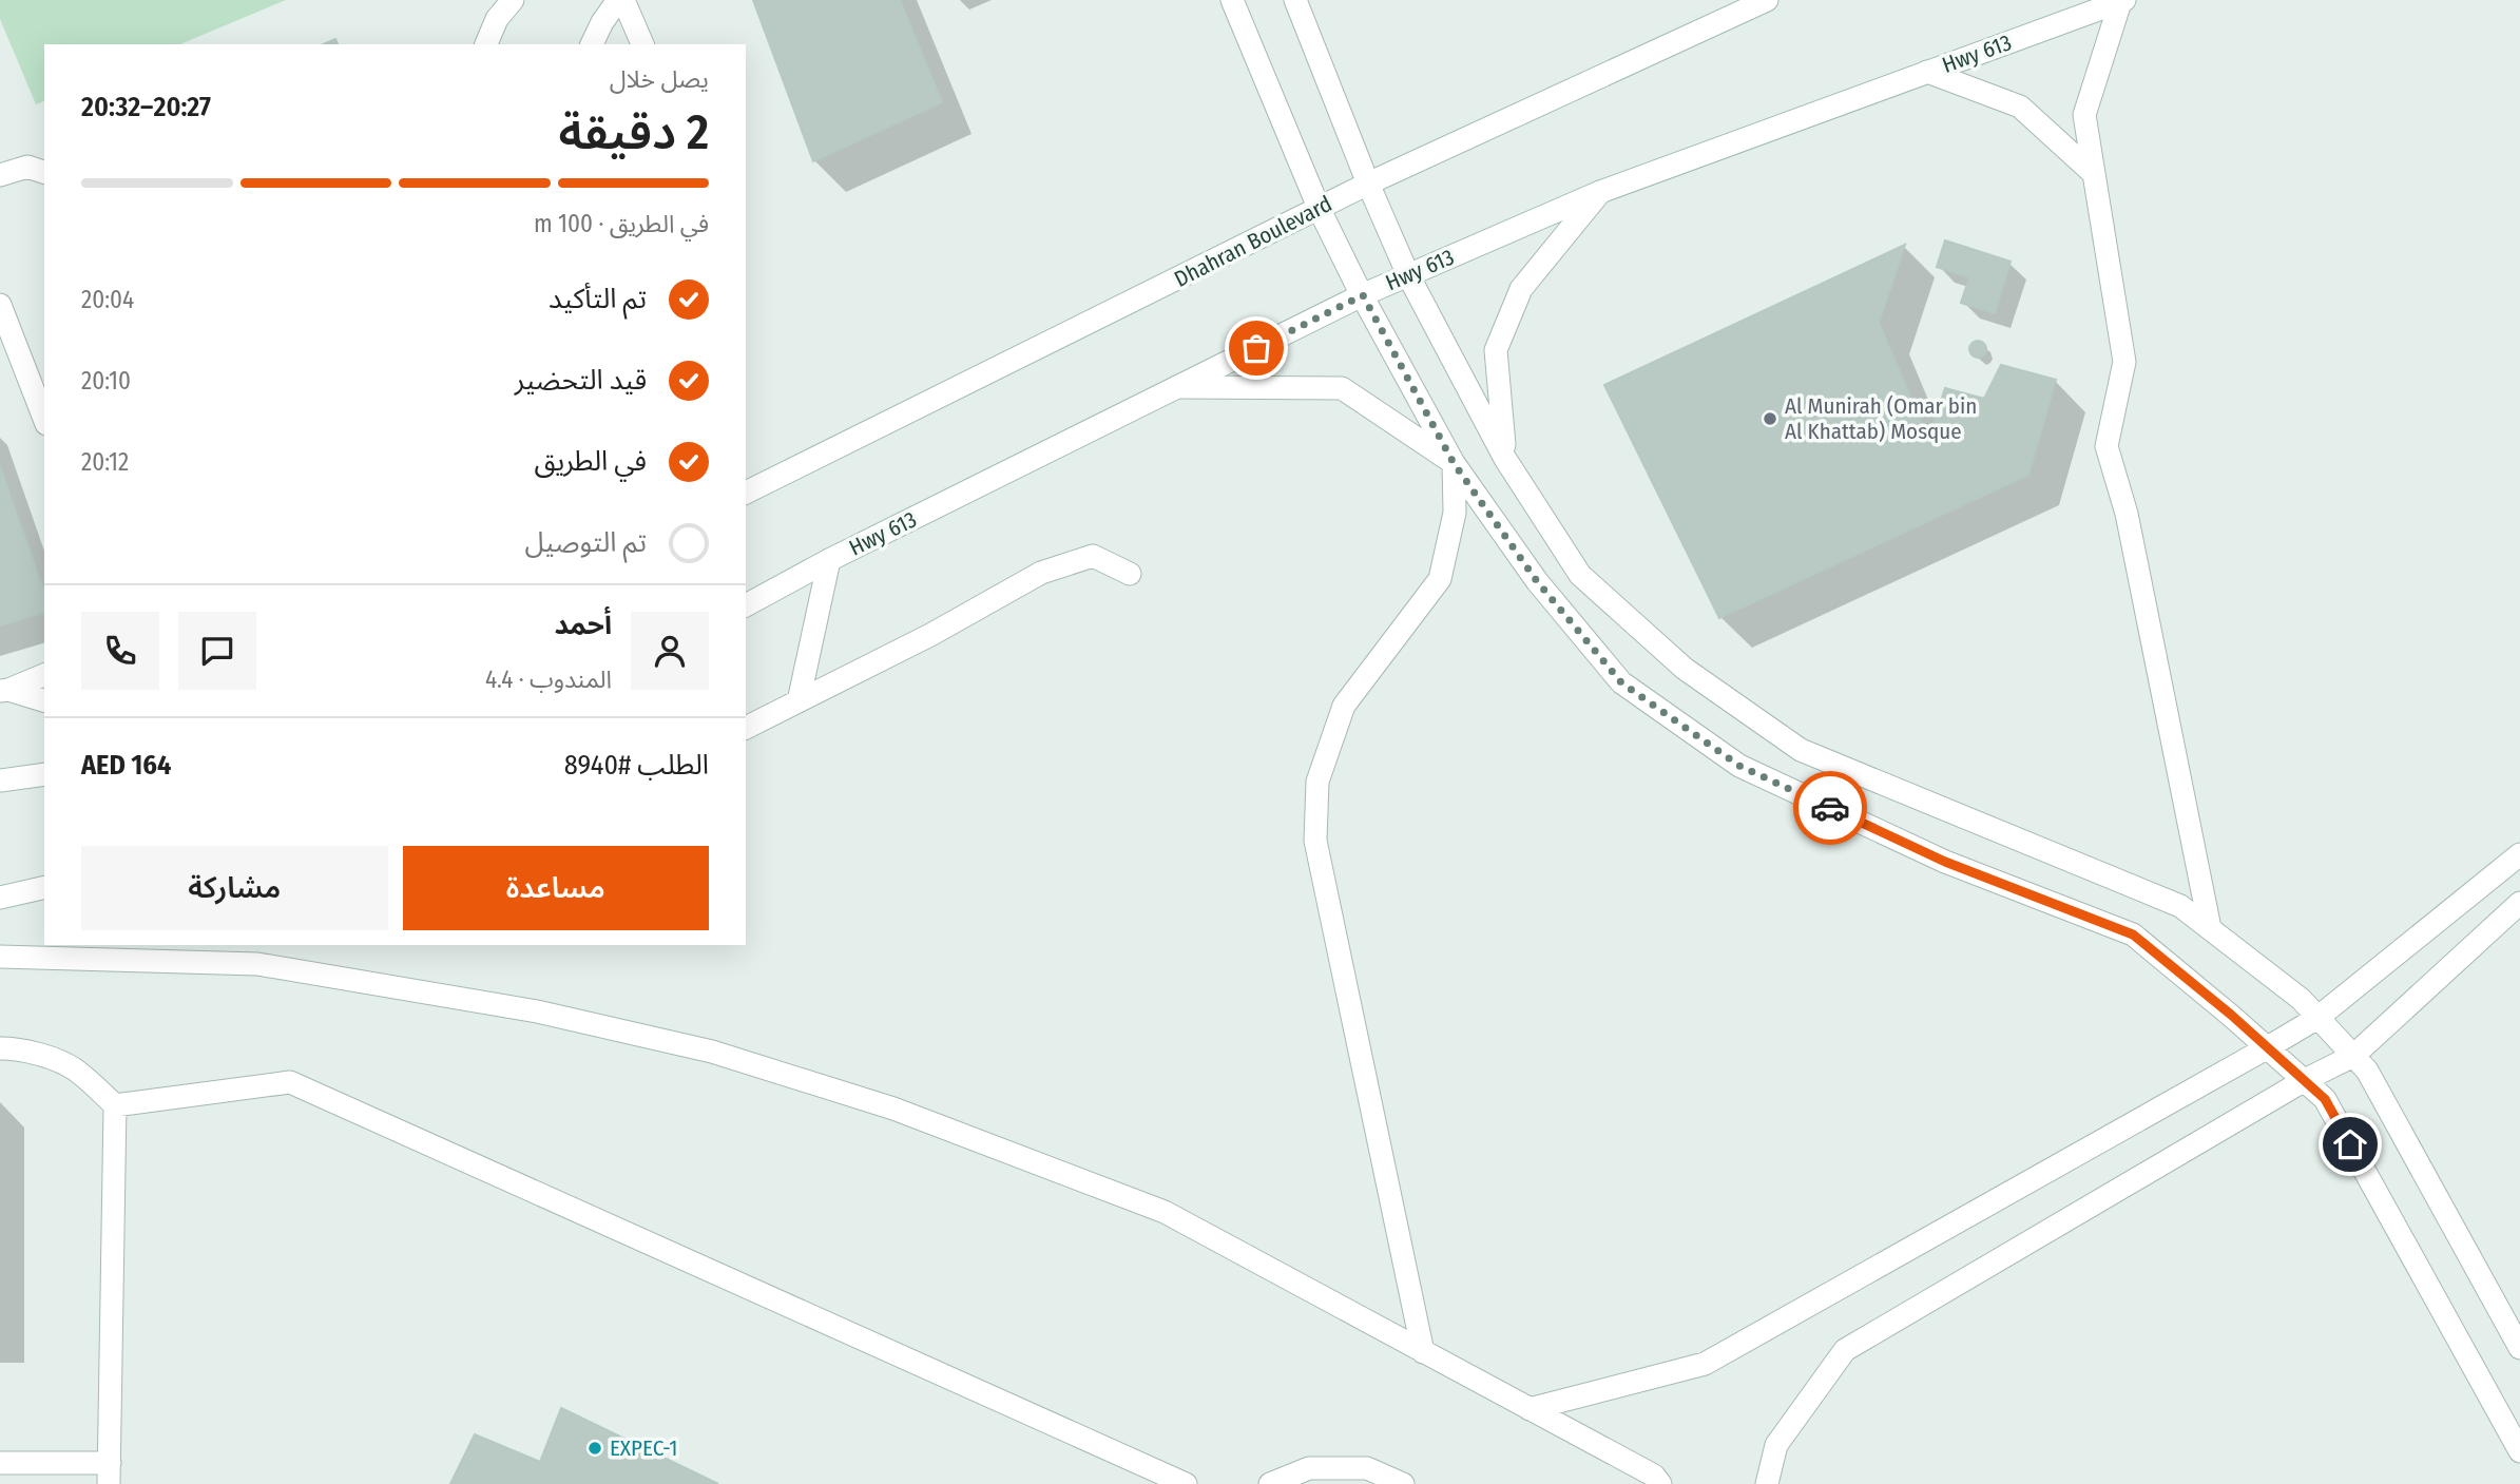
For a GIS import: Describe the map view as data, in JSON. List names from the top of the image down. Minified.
{"streets":{"main road":["Hwy 613","Dhahran Boulevard"]},"places":["Al Munirah (Omar bin Al Khattab) Mosque","EXPEC-1"],"page":{"heading":["2 دقيقة","يصل خلال","20:27–20:32"],"panel":["أحمد","المندوب · 4.4","الطلب #8940","AED 164"],"bar":"في الطريق · 100 m","list":[["تم التأكيد","20:04"],["قيد التحضير","20:10"],["في الطريق","20:12"],"تم التوصيل"],"buttons":["مساعدة","مشاركة"]}}
